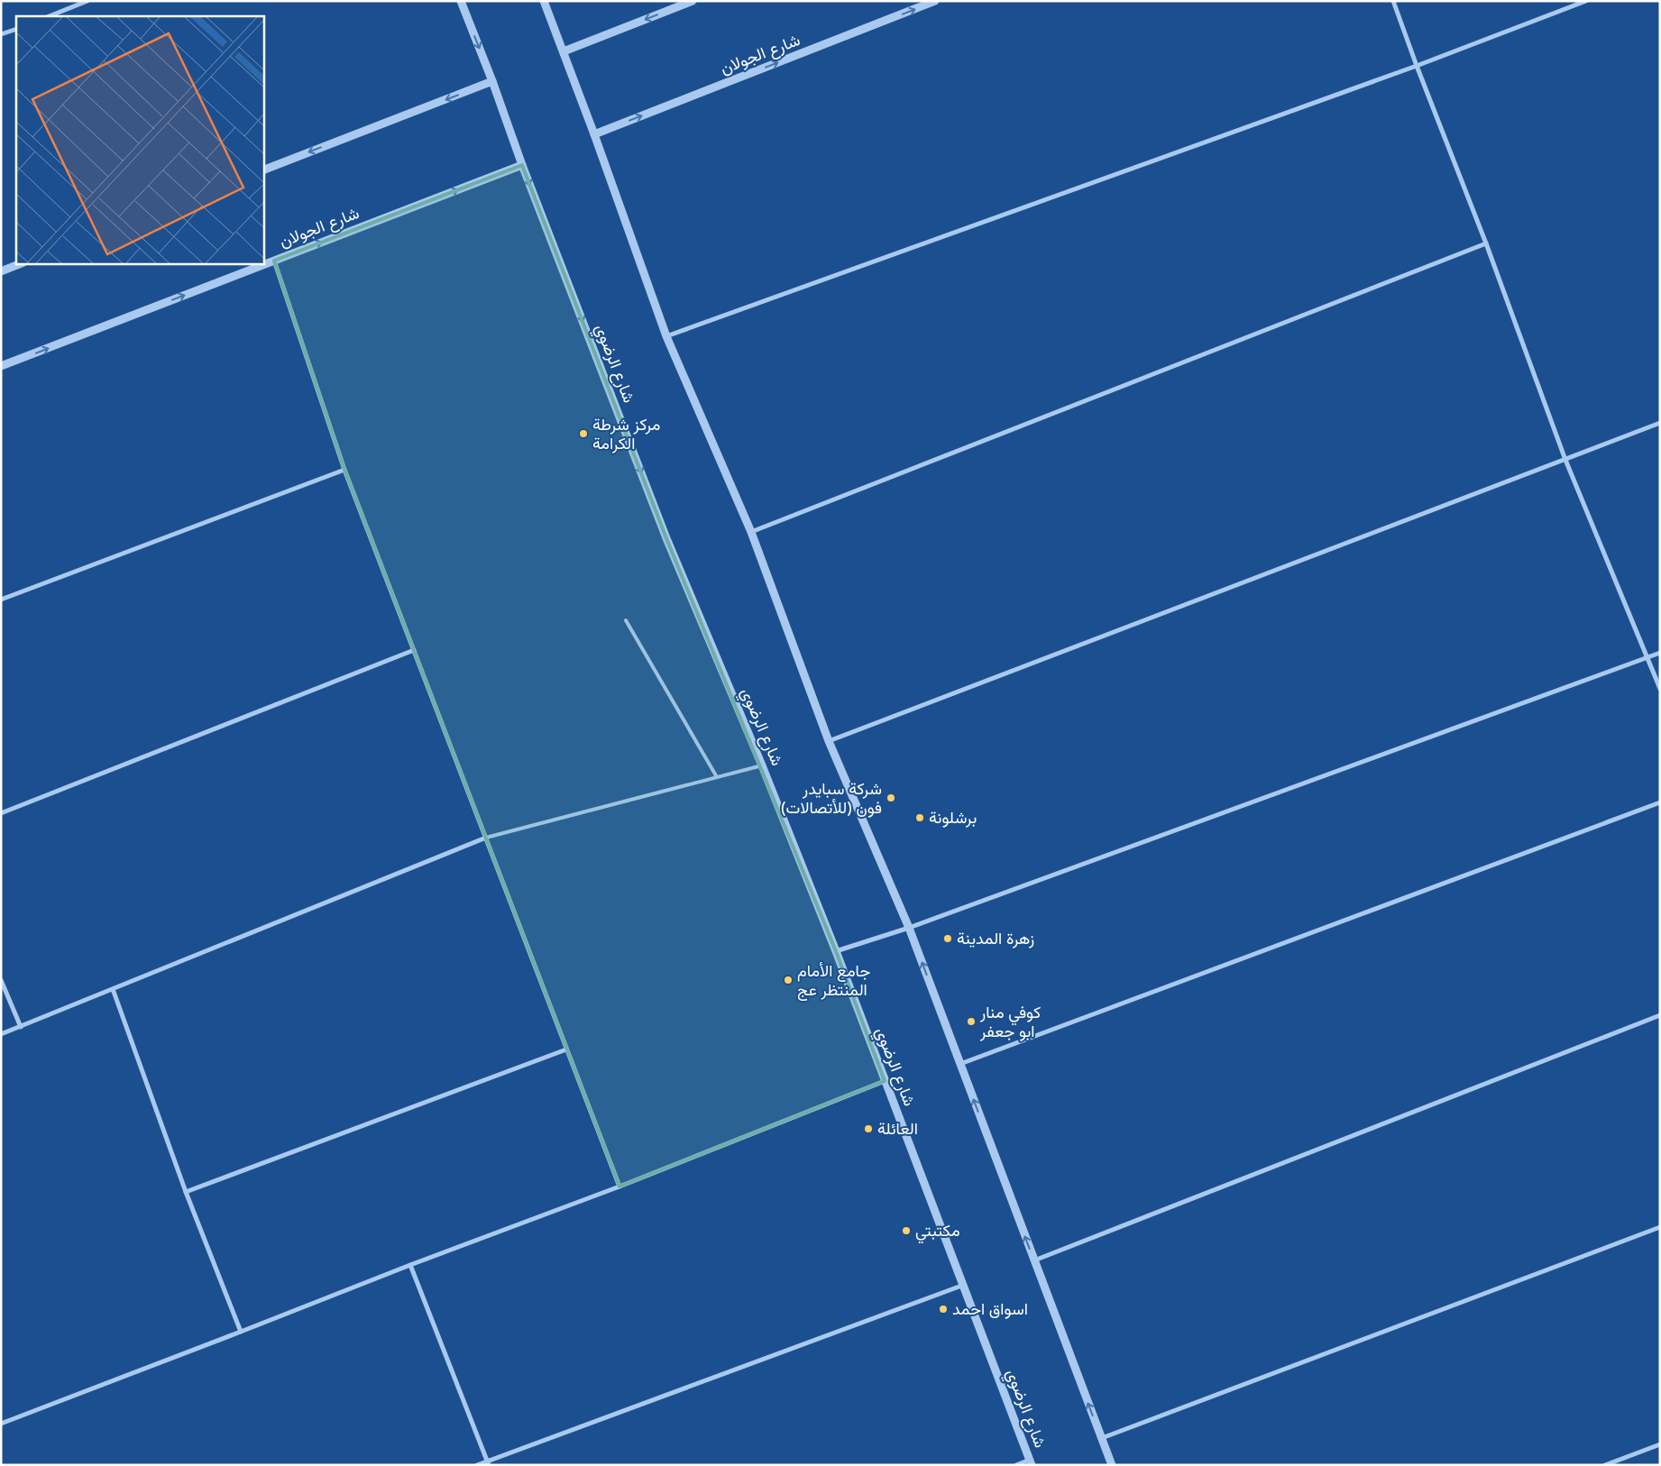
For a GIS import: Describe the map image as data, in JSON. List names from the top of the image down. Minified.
{"streets":{"street":["شارع الجولان","شارع الرضوي"]},"crossings":[["شارع الجولان","شارع الرضوي"]],"one_way":["شارع الجولان","شارع الرضوي"],"places":["مركز شرطة الكرامة","شركة سبايدر فون (للأتصالات)","برشلونة","زهرة المدينة","جامع الأمام المنتظر عج","كوفي منار ابو جعفر","العائلة","مكتبتي","اسواق احمد"]}
